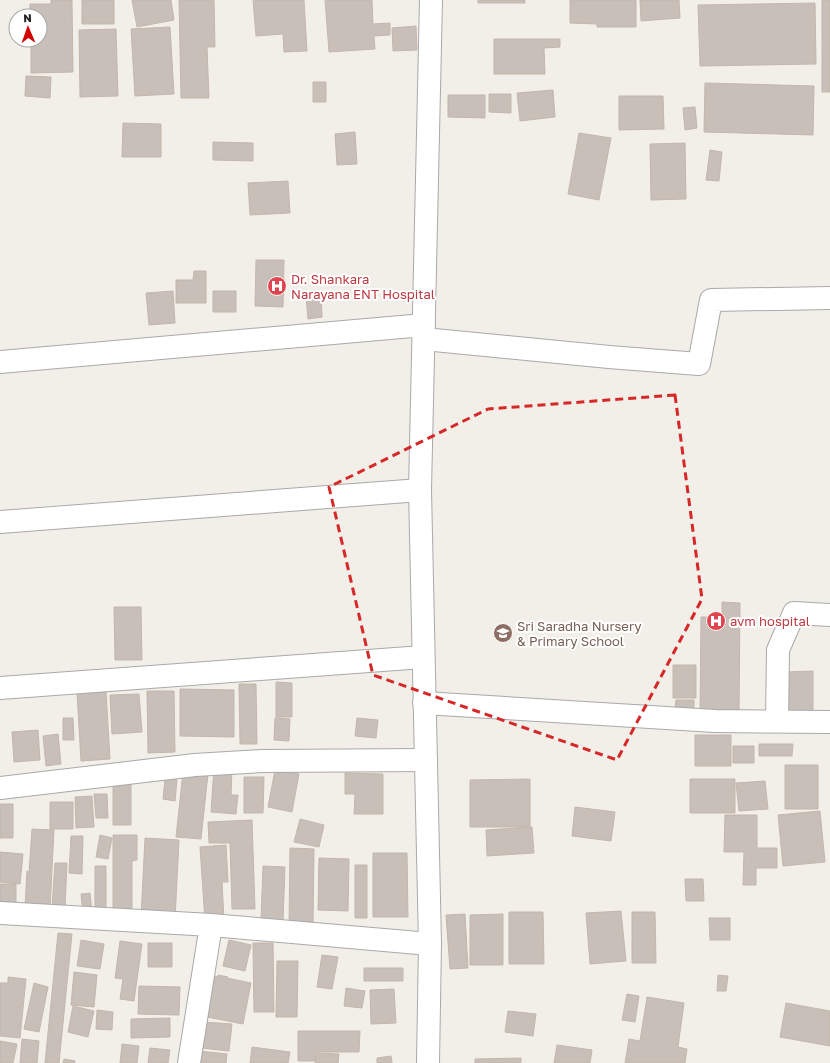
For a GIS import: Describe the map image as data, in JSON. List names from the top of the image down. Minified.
{"places":{"hospital":["Dr. Shankara Narayana ENT Hospital","avm hospital"],"school or university":["Sri Saradha Nursery & Primary School"]},"north":"top"}
